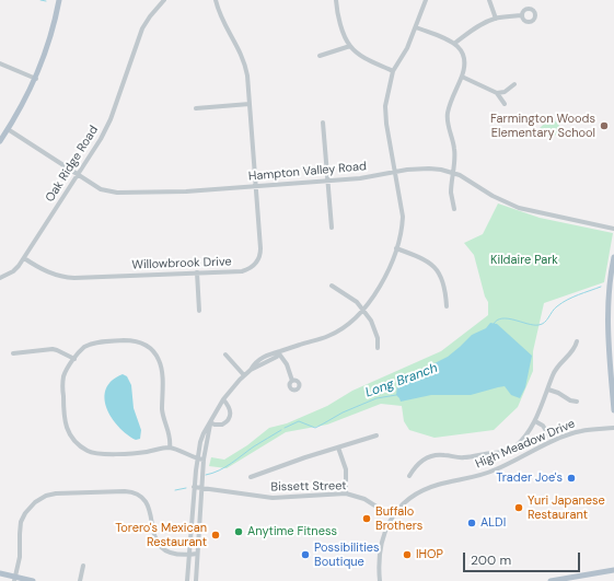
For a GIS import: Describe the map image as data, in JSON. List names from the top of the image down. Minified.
{"streets":{"street":["Oak Ridge Road","Hampton Valley Road","Willowbrook Drive","High Meadow Drive","Bissett Street"]},"crossings":[["Oak Ridge Road","Hampton Valley Road"],["Oak Ridge Road","Willowbrook Drive"],["Hampton Valley Road","Willowbrook Drive"],["High Meadow Drive","Bissett Street"]],"water":["Long Branch"],"parks":["Kildaire Park"],"places":["Farmington Woods Elementary School","Trader Joe's","Yuri Japanese Restaurant","Buffalo Brothers","ALDI","Anytime Fitness","Torero's Mexican Restaurant","Possibilities Boutique","IHOP"],"scale_bar":"200 m"}
